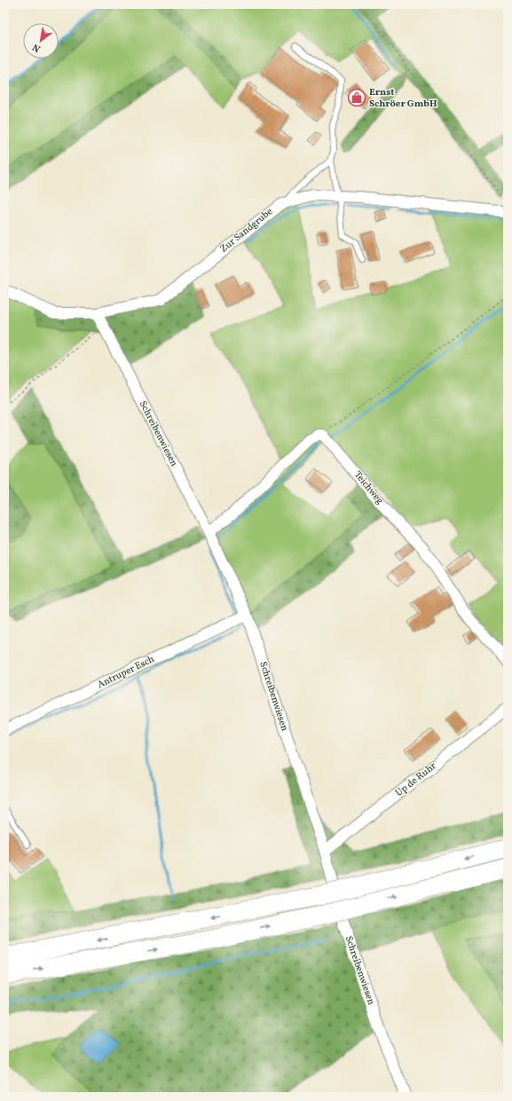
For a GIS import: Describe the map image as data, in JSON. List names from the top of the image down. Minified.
{"streets":{"street":["Zur Sandgrube","Schreibenwiesen","Teichweg","Antruper Esch","Up de Ruhr"]},"crossings":[["Zur Sandgrube","Schreibenwiesen"],["Schreibenwiesen","Antruper Esch"],["Schreibenwiesen","Up de Ruhr"]],"places":{"shop":["Ernst Schröer GmbH"]},"north":"bottom left"}
